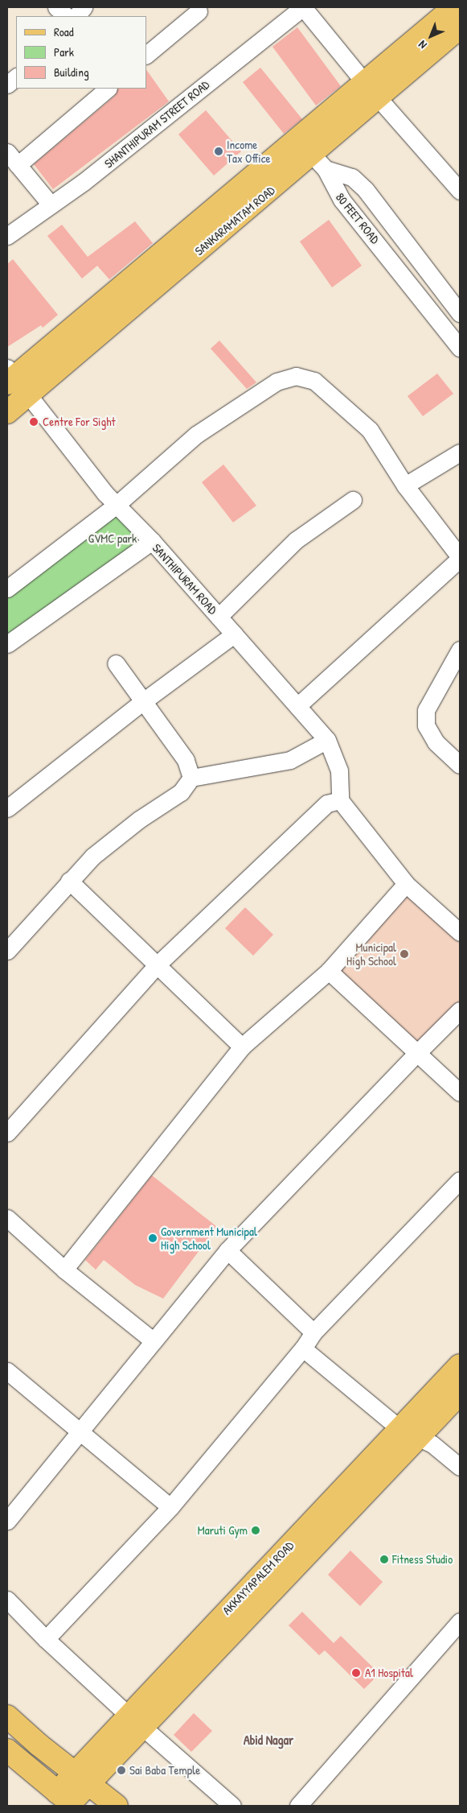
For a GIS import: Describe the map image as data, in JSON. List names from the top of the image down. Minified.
{"streets":{"main road":["SANKARAMATAM ROAD","AKKAYYAPALEM ROAD"],"street":["SHANTHIPURAM STREET ROAD","80 FEET ROAD","SANTHIPURAM ROAD"]},"crossings":[["80 FEET ROAD","SANKARAMATAM ROAD"],["SANKARAMATAM ROAD","SANTHIPURAM ROAD"]],"districts":["Abid Nagar"],"parks":["GVMC park"],"places":["Income Tax Office","Centre For Sight","Municipal High School","Government Municipal High School","Maruti Gym","Fitness Studio","A1 Hospital","Sai Baba Temple"],"legend":["Road","Park","Building"],"north":"bottom left"}
